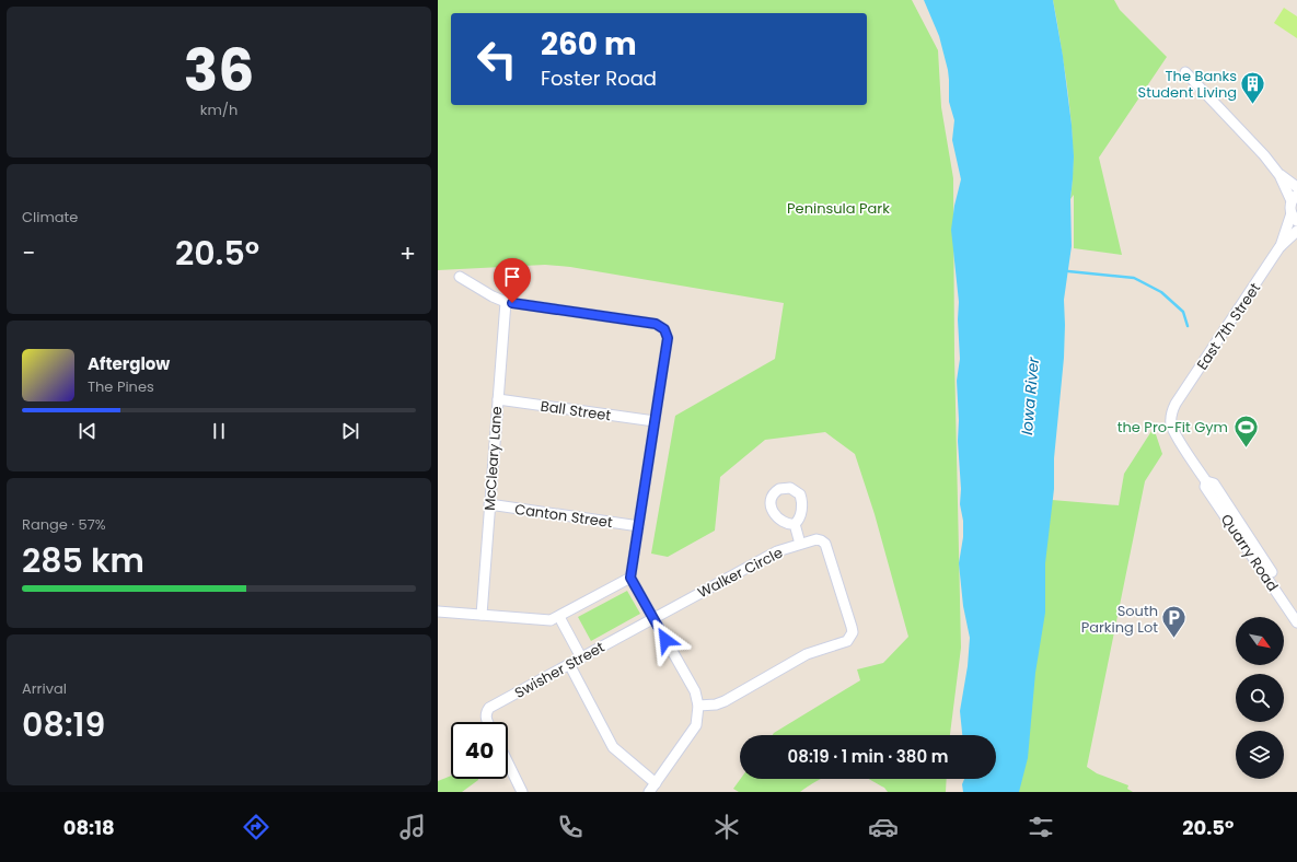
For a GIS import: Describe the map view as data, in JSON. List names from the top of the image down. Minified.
{"streets":{"street":["East 7th Street","Ball Street","McCleary Lane","Canton Street","Quarry Road","Walker Circle","Swisher Street"]},"crossings":[["East 7th Street","Quarry Road"],["Ball Street","McCleary Lane"],["McCleary Lane","Canton Street"],["Walker Circle","Swisher Street"]],"water":["Iowa River"],"parks":["Peninsula Park"],"places":{"building":["The Banks Student Living"],"sports":["the Pro-Fit Gym"],"parking":["South Parking Lot"]},"north":"bottom right","page":{"tile":[["36","km/h"],"Climate",["Range · 57%","285 km"],["Arrival","08:19"]],"turn":["260 m","Foster Road"],"heat":["−","20.5°","+"],"song":["Afterglow","The Pines"],"limit":"40","trip":"08:19 · 1 min · 380 m","tabs":["08:18","20.5°"]}}
